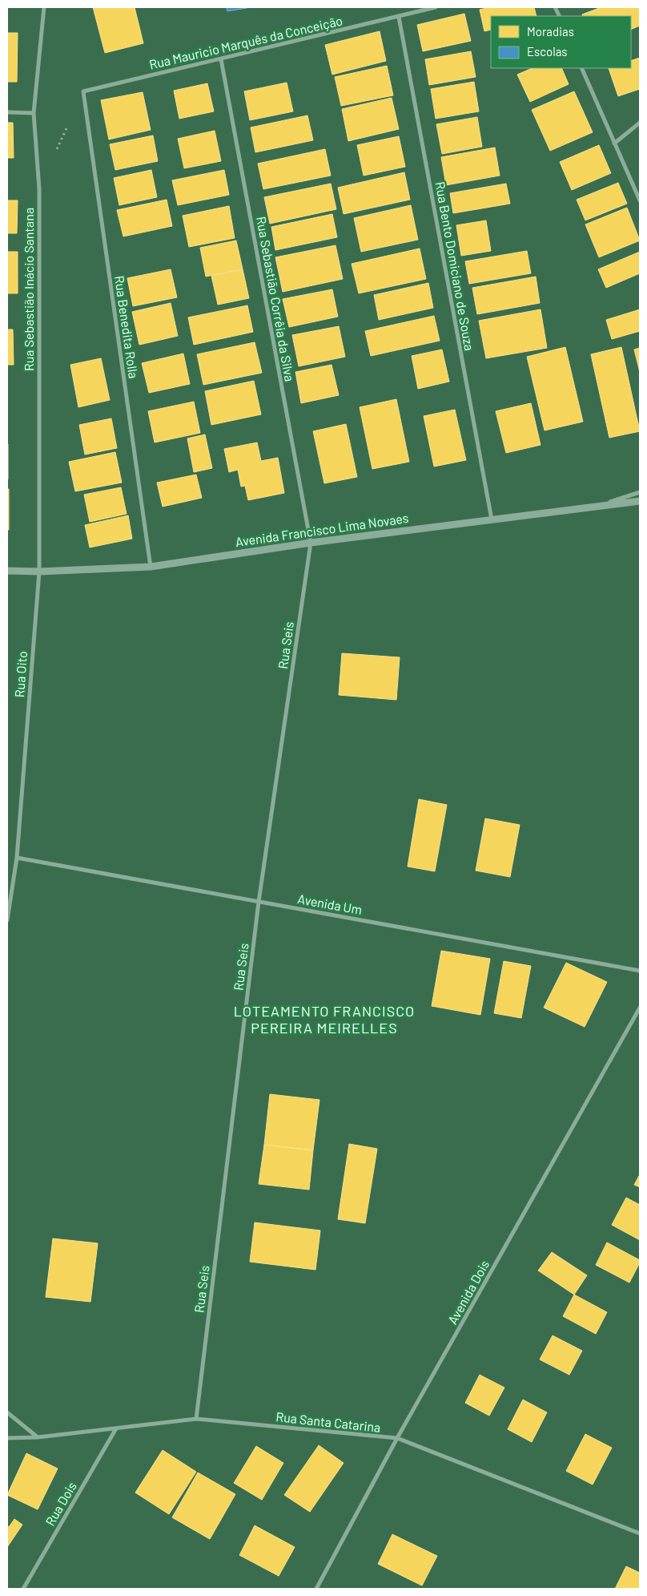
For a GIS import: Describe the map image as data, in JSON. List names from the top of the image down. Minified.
{"streets":{"street":["Rua Mauricio Marquês da Conceição","Rua Bento Domiciano de Souza","Rua Sebastião Inácio Santana","Rua Sebastião Corrêia da Silva","Rua Benedita Rolla","Avenida Francisco Lima Novaes","Rua Seis","Rua Oito","Avenida Um","Avenida Dois","Rua Santa Catarina","Rua Dois"]},"crossings":[["Rua Mauricio Marquês da Conceição","Rua Bento Domiciano de Souza"],["Rua Mauricio Marquês da Conceição","Rua Sebastião Corrêia da Silva"],["Rua Mauricio Marquês da Conceição","Rua Benedita Rolla"],["Rua Bento Domiciano de Souza","Avenida Francisco Lima Novaes"],["Rua Sebastião Inácio Santana","Avenida Francisco Lima Novaes"],["Rua Sebastião Inácio Santana","Rua Oito"],["Rua Sebastião Corrêia da Silva","Avenida Francisco Lima Novaes"],["Rua Sebastião Corrêia da Silva","Rua Seis"],["Rua Benedita Rolla","Avenida Francisco Lima Novaes"],["Avenida Francisco Lima Novaes","Rua Seis"],["Avenida Francisco Lima Novaes","Rua Oito"],["Rua Seis","Avenida Um"],["Rua Seis","Rua Santa Catarina"],["Rua Oito","Avenida Um"],["Avenida Dois","Rua Santa Catarina"],["Rua Santa Catarina","Rua Dois"]],"districts":["LOTEAMENTO FRANCISCO PEREIRA MEIRELLES"],"legend":["Moradias","Escolas"]}
